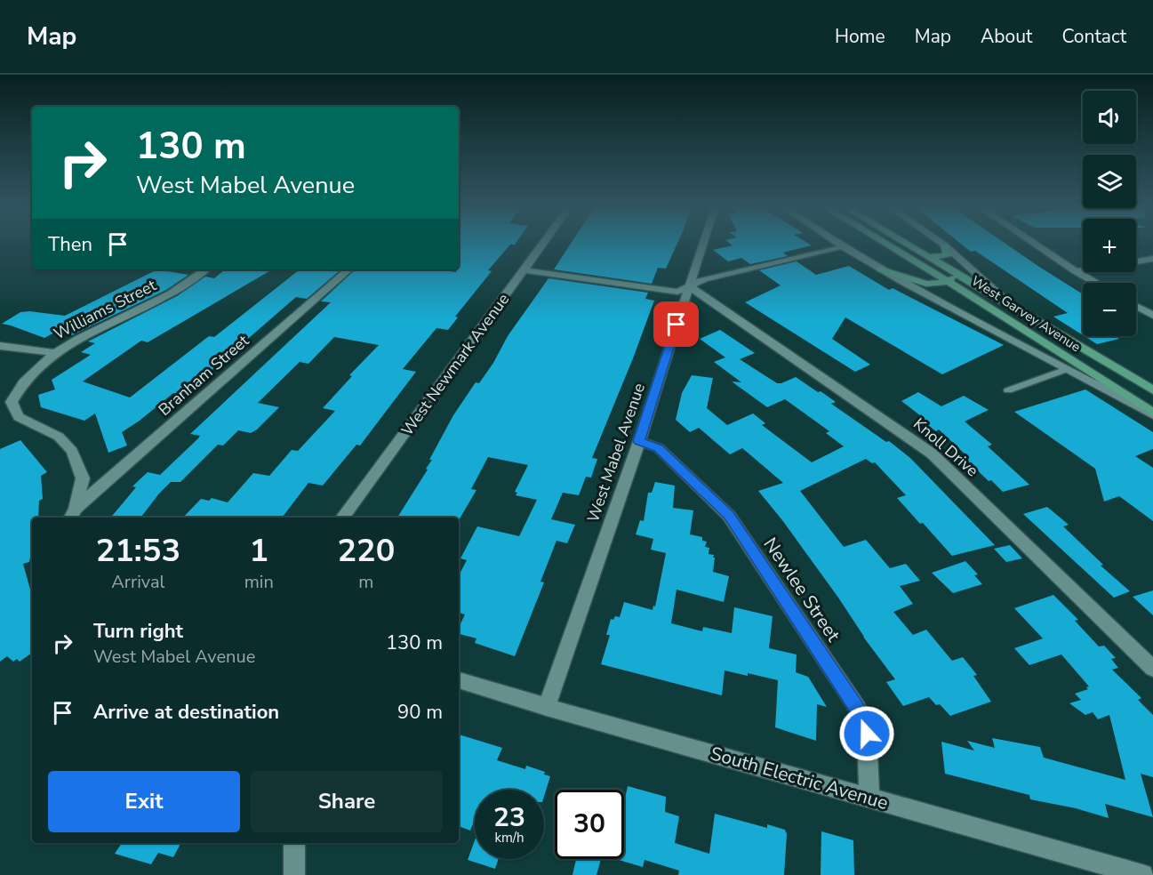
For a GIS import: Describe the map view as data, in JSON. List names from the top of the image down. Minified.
{"streets":{"main road":["West Garvey Avenue"],"street":["Williams Street","West Newmark Avenue","Branham Street","Knoll Drive","West Mabel Avenue","Newlee Street","South Electric Avenue"]},"crossings":[["Williams Street","Branham Street"],["Knoll Drive","West Mabel Avenue"],["West Mabel Avenue","Newlee Street"],["West Mabel Avenue","South Electric Avenue"],["Newlee Street","South Electric Avenue"]],"page":{"header":"Map","nav":["Home","Map","About","Contact"],"map_buttons":["+","−"],"turn":["130 m","West Mabel Avenue"],"then":"Then","eta":["21:53","Arrival","1","min","220","m"],"list":[{"name":"Turn right","note":"West Mabel Avenue","value":"130 m"},{"name":"Arrive at destination","value":"90 m"}],"buttons":["Exit","Share"],"speed":"23 km/h","limit":"30"}}
